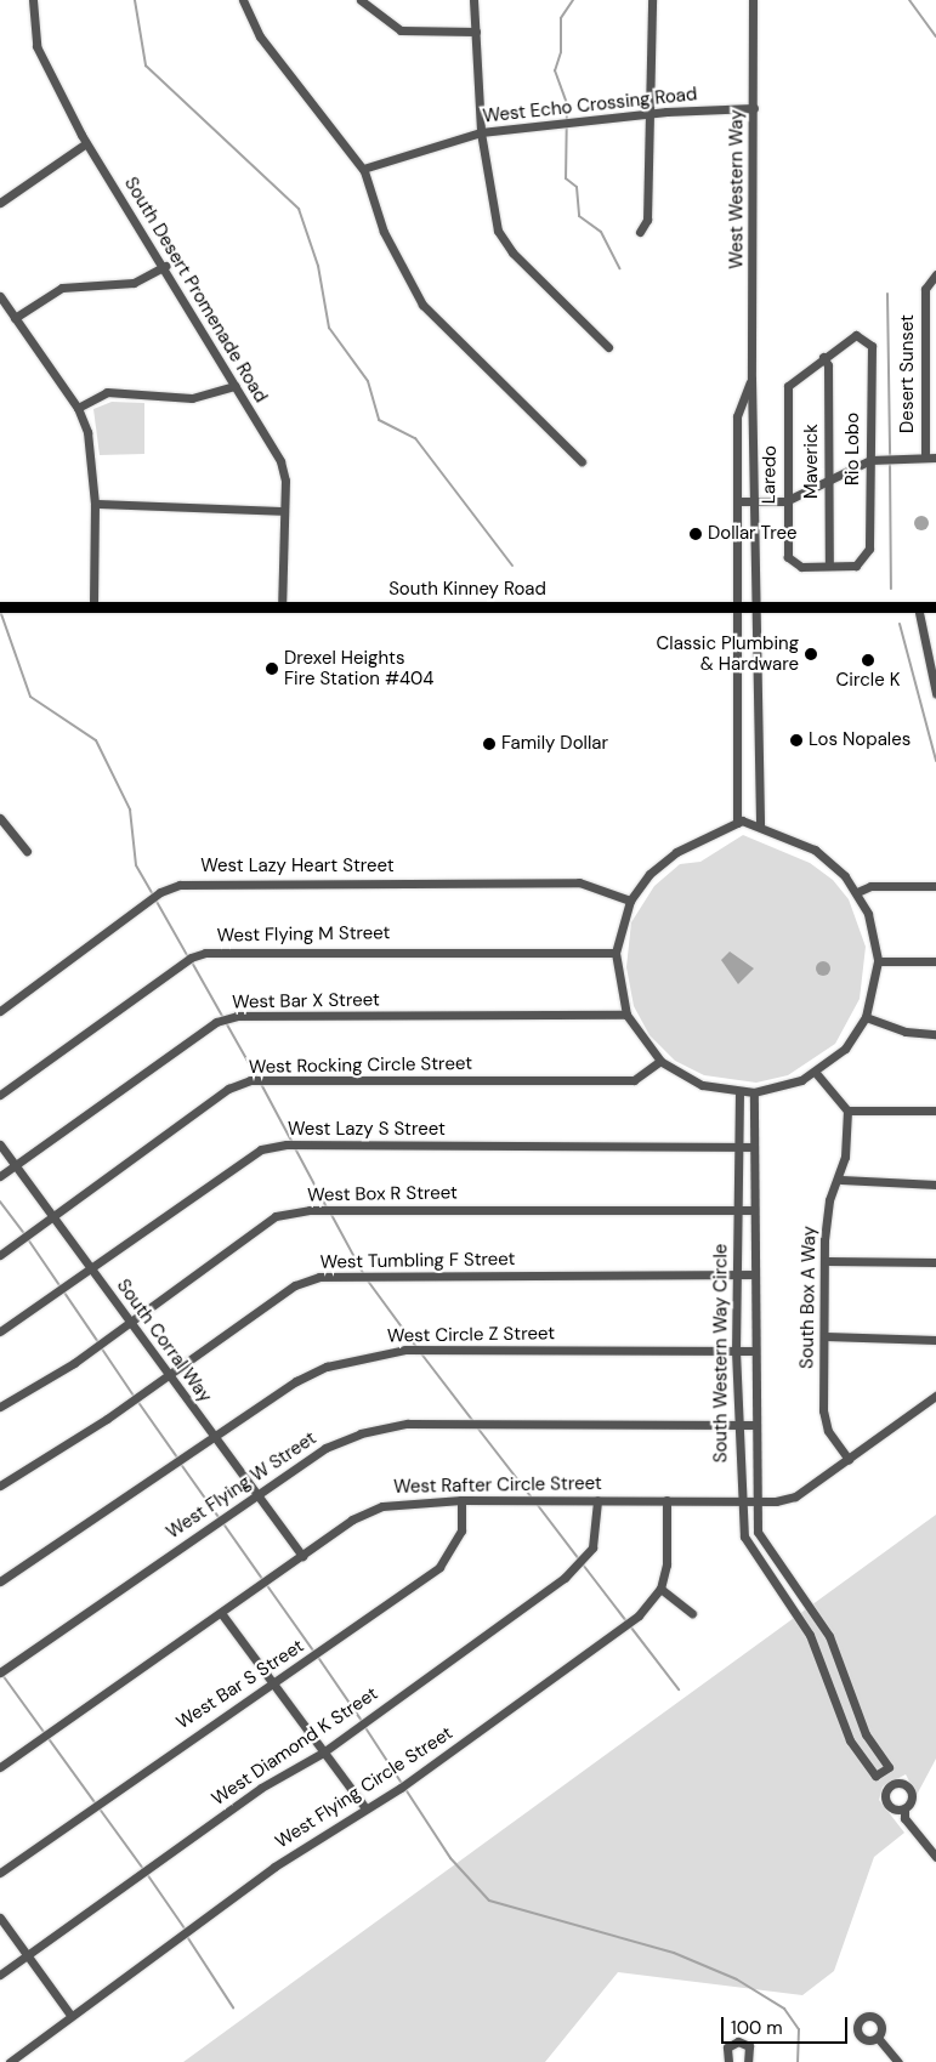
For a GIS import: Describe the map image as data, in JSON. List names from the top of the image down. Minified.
{"streets":{"main road":["South Kinney Road"],"street":["West Echo Crossing Road","West Western Way","South Desert Promenade Road","Desert Sunset","Rio Lobo","Maverick","Laredo","West Lazy Heart Street","West Flying M Street","West Bar X Street","West Rocking Circle Street","West Lazy S Street","West Box R Street","West Tumbling F Street","South Box A Way","West Circle Z Street","South Corral Way","South Western Way Circle","West Flying W Street","West Rafter Circle Street","West Bar S Street","West Diamond K Street","West Flying Circle Street"]},"crossings":[["West Echo Crossing Road","West Western Way"],["West Western Way","South Kinney Road"],["South Desert Promenade Road","South Kinney Road"],["Rio Lobo","Maverick"],["Rio Lobo","Laredo"],["Maverick","Laredo"],["West Bar X Street","South Corral Way"],["West Rocking Circle Street","South Corral Way"],["West Lazy S Street","South Corral Way"],["West Lazy S Street","South Western Way Circle"],["West Box R Street","South Corral Way"],["West Box R Street","South Western Way Circle"],["West Tumbling F Street","South Corral Way"],["West Tumbling F Street","South Western Way Circle"],["South Box A Way","West Rafter Circle Street"],["West Circle Z Street","South Corral Way"],["West Circle Z Street","South Western Way Circle"],["South Corral Way","West Flying W Street"],["South Corral Way","West Rafter Circle Street"],["South Western Way Circle","West Flying W Street"],["South Western Way Circle","West Rafter Circle Street"],["West Rafter Circle Street","West Bar S Street"],["West Rafter Circle Street","West Diamond K Street"],["West Rafter Circle Street","West Flying Circle Street"]],"places":["Dollar Tree","Classic Plumbing & Hardware","Circle K","Drexel Heights Fire Station #404","Los Nopales","Family Dollar"],"scale_bar":"100 m"}
